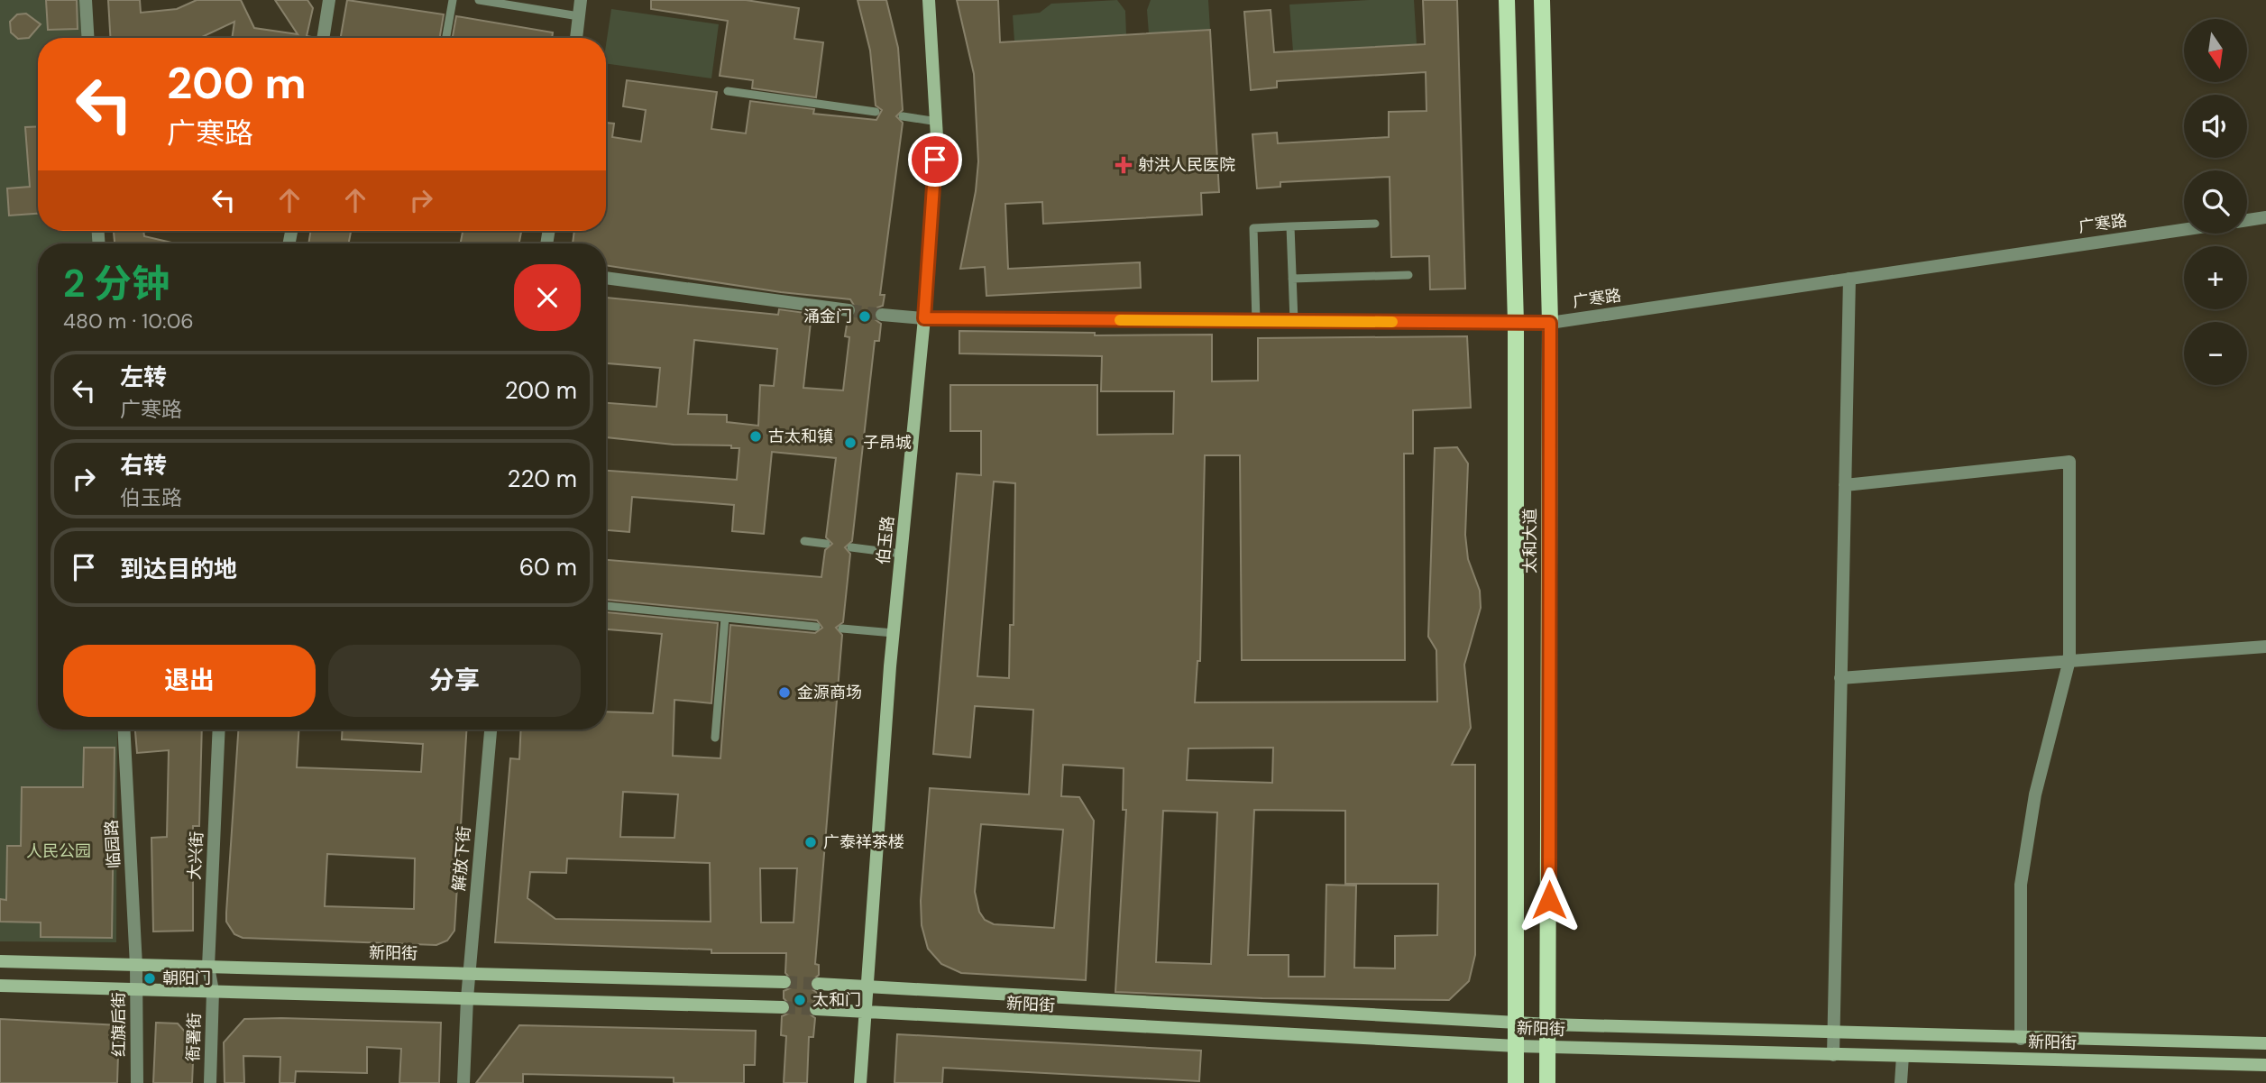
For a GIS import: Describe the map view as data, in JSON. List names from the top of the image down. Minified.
{"streets":{"main road":["伯玉路","太和大道","新阳街"],"street":["广寒路","临园路","大兴街","解放下街","红旗后街","衙署街"]},"crossings":[["广寒路","伯玉路"],["广寒路","太和大道"],["伯玉路","新阳街"],["太和大道","新阳街"],["临园路","新阳街"],["临园路","红旗后街"],["大兴街","新阳街"],["大兴街","衙署街"],["解放下街","新阳街"],["新阳街","红旗后街"]],"parks":["人民公园"],"places":{"health":["射洪人民医院"],"other":["涌金门","古太和镇","子昂城","金源商场","广泰祥茶楼","朝阳门","太和门"]},"north":"bottom","page":{"map_buttons":["+","−"],"turn":["200 m","广寒路"],"heading":["2 分钟","480 m · 10:06"],"list":[{"name":"左转","note":"广寒路","value":"200 m"},{"name":"右转","note":"伯玉路","value":"220 m"},{"name":"到达目的地","value":"60 m"}],"buttons":["退出","分享"]}}
